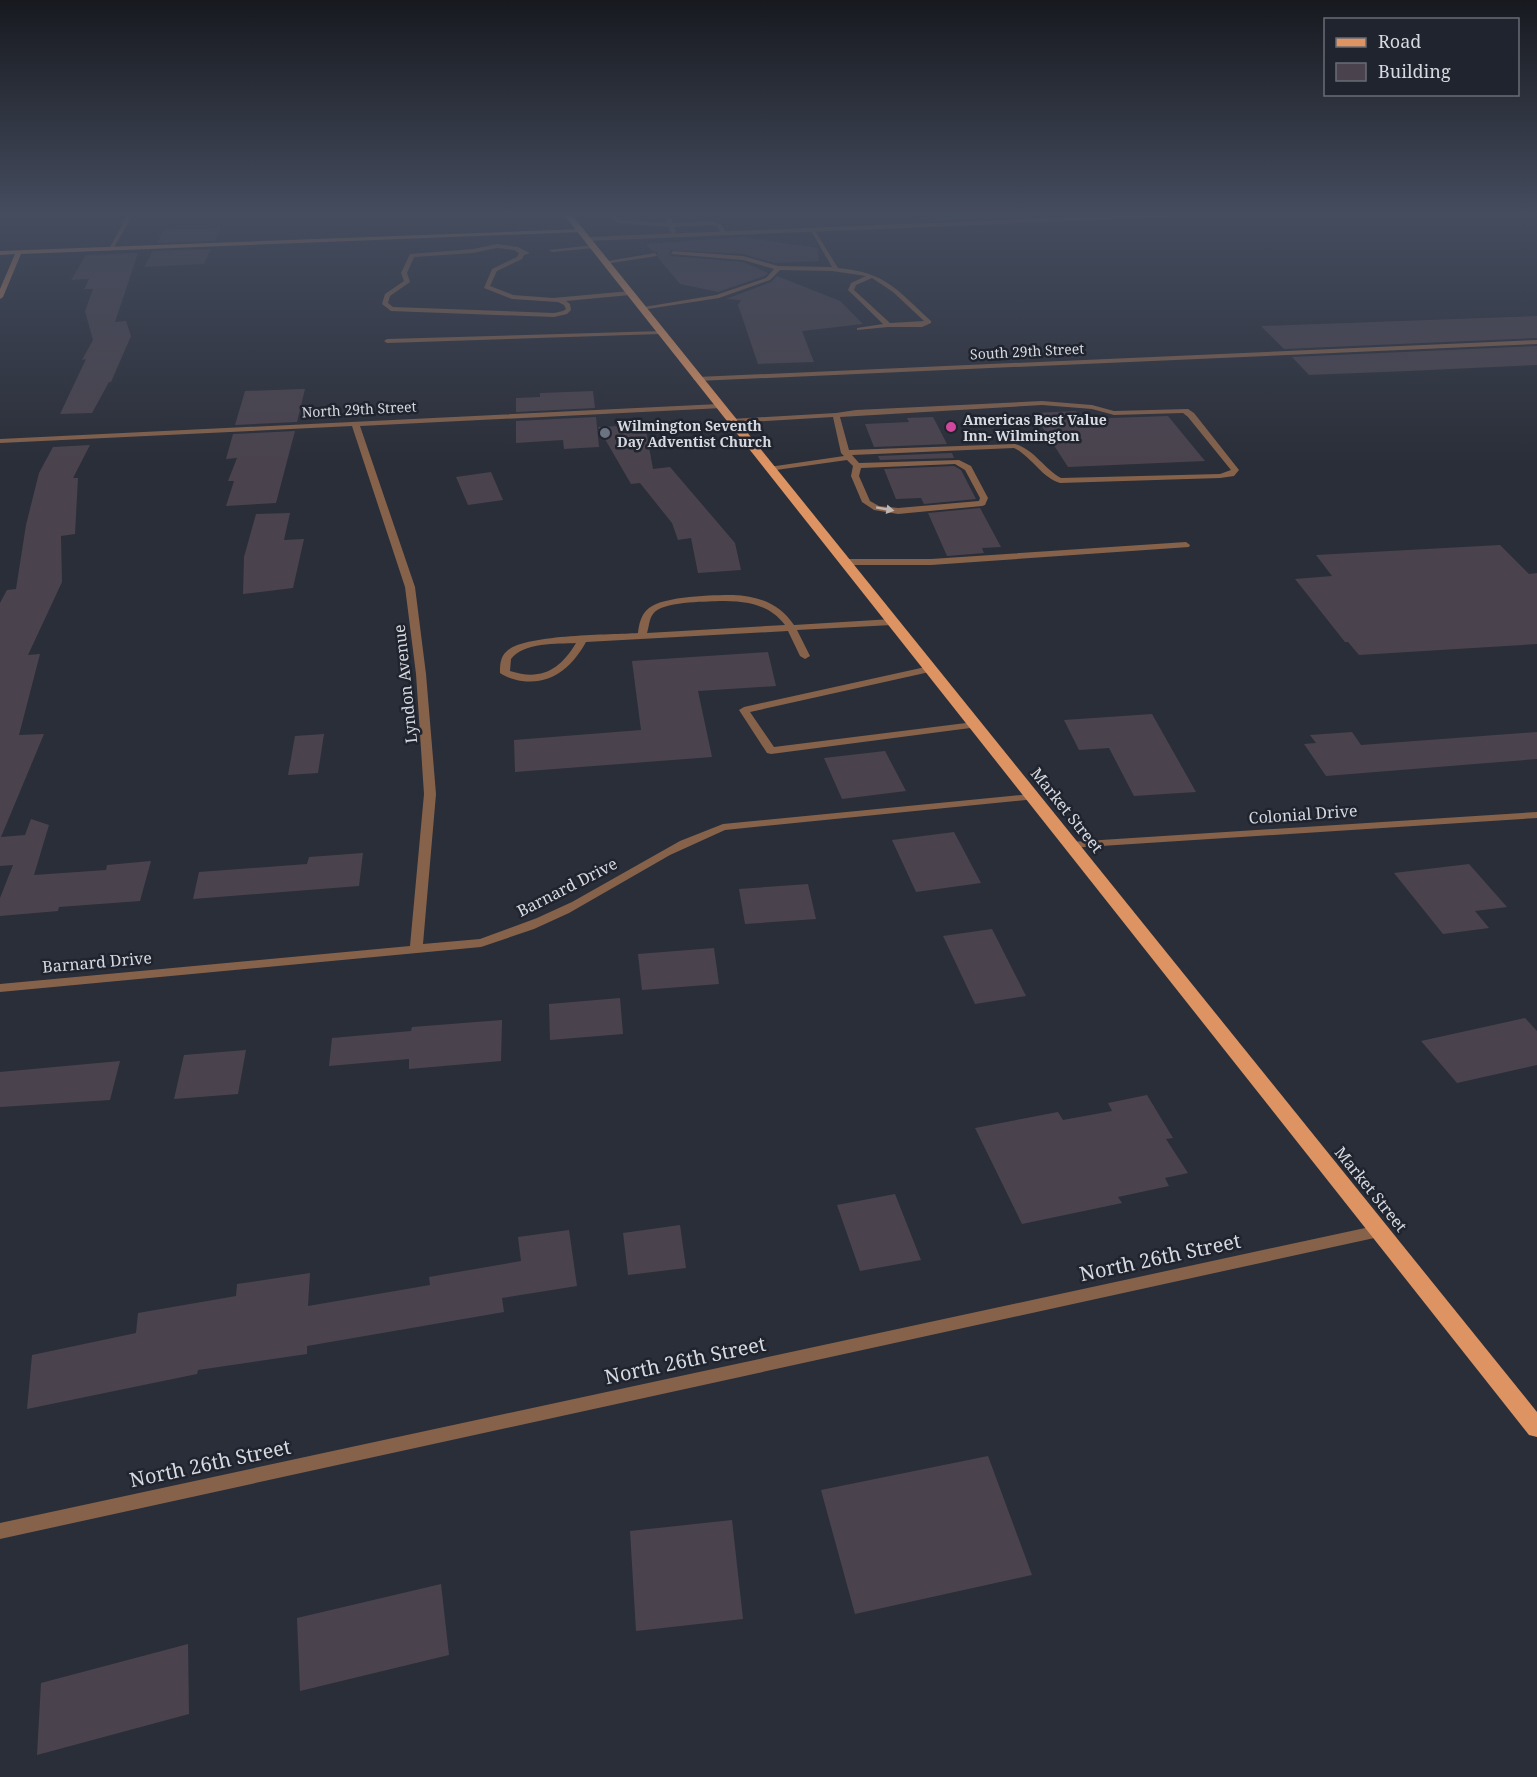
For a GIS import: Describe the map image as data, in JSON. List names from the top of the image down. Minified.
{"streets":{"main road":["Market Street"],"street":["South 29th Street","North 29th Street","Lyndon Avenue","Colonial Drive","Barnard Drive","North 26th Street"]},"crossings":[["South 29th Street","Market Street"],["North 29th Street","Lyndon Avenue"],["North 29th Street","Market Street"],["Lyndon Avenue","Barnard Drive"],["Market Street","Colonial Drive"],["Market Street","Barnard Drive"],["Market Street","North 26th Street"]],"places":["Americas Best Value Inn- Wilmington","Wilmington Seventh Day Adventist Church"],"legend":["Road","Building"]}
